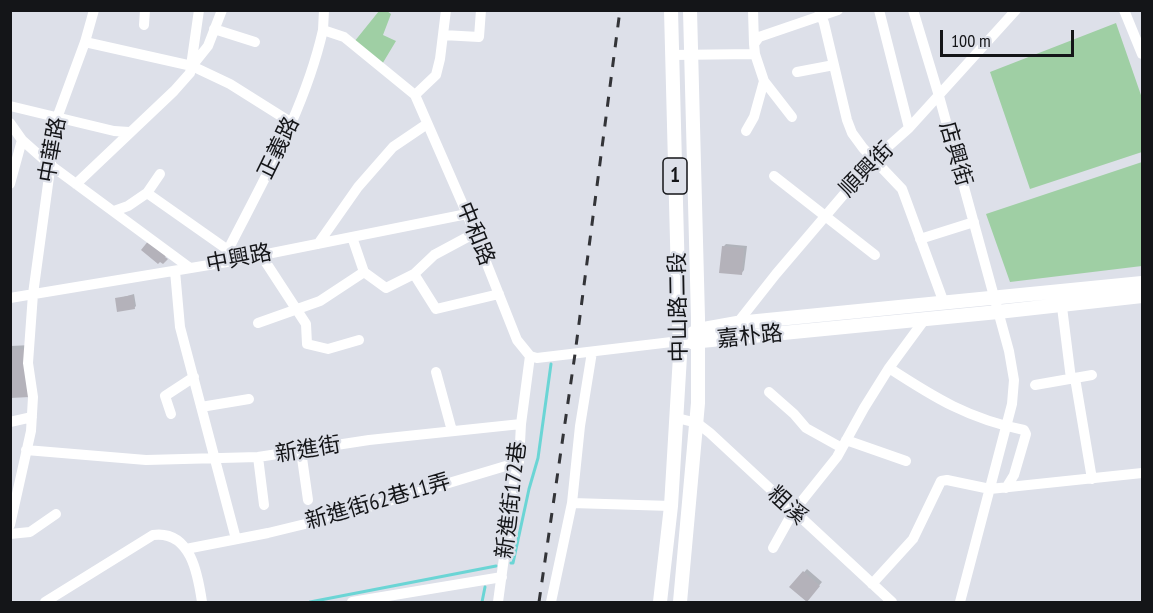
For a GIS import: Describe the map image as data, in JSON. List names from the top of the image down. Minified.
{"streets":{"main road":["1","中山路二段","嘉朴路"],"street":["正義路","中華路","店興街","順興街","中和路","中興路","新進街","新進街172巷","新進街62巷11弄","粗溪"]},"crossings":[["正義路","中和路"],["正義路","中興路"],["中華路","中興路"],["中華路","新進街"],["店興街","順興街"],["店興街","嘉朴路"],["順興街","嘉朴路"],["中和路","中興路"],["中山路二段","嘉朴路"],["中山路二段","粗溪"],["新進街","新進街172巷"],["新進街172巷","新進街62巷11弄"]],"scale_bar":"100 m"}
